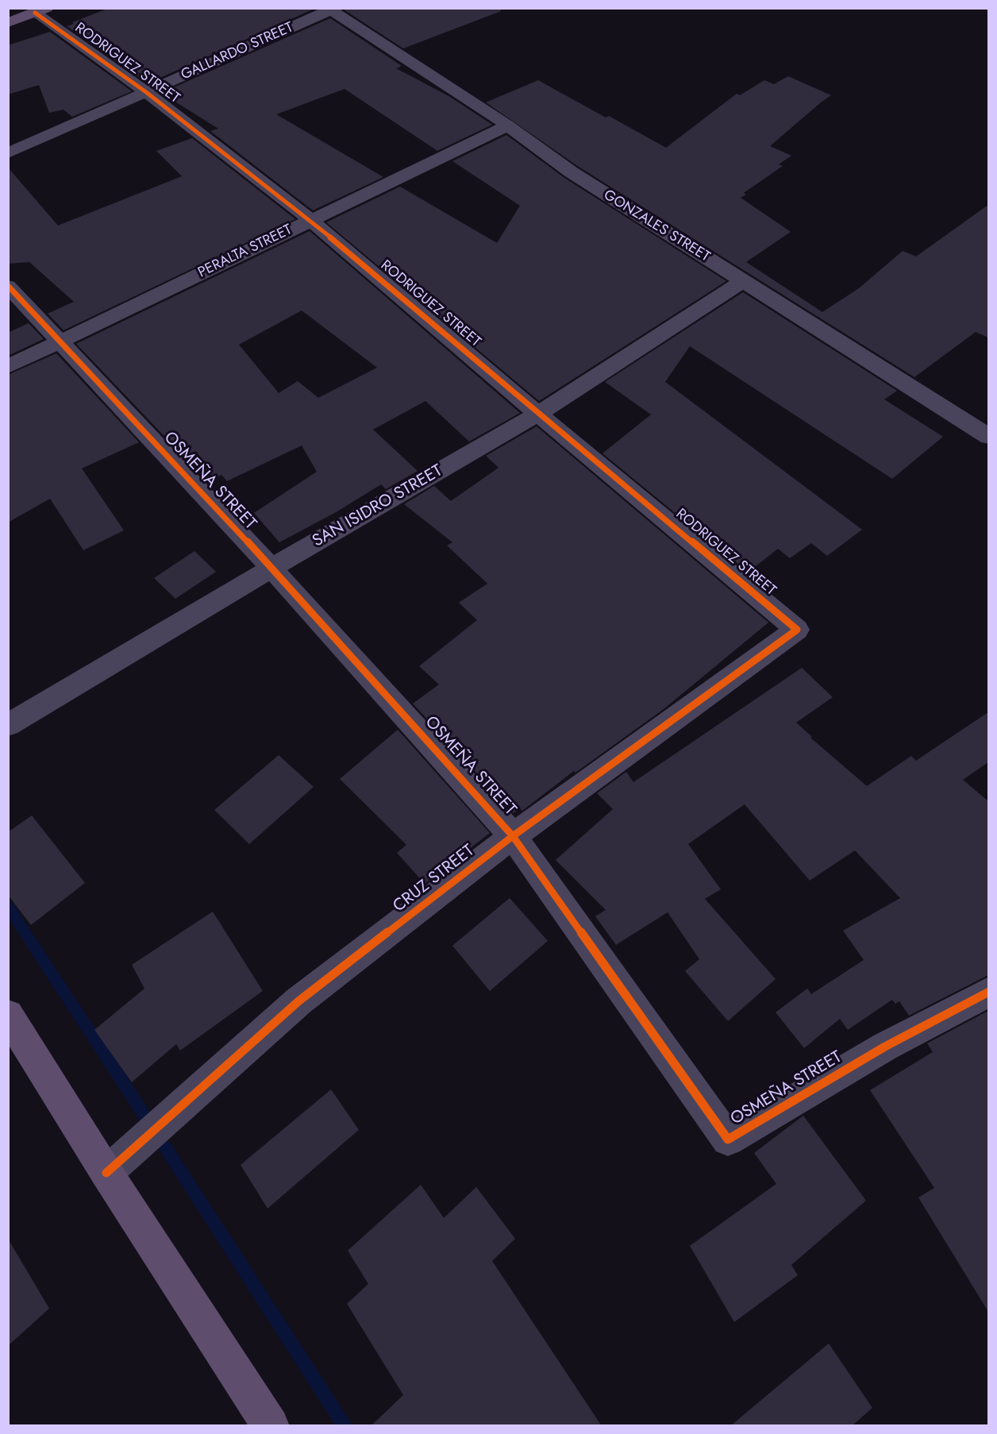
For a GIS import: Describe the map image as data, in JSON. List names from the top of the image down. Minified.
{"streets":{"street":["GALLARDO STREET","RODRIGUEZ STREET","GONZALES STREET","PERALTA STREET","OSMEÑA STREET","SAN ISIDRO STREET","CRUZ STREET"]},"crossings":[["GALLARDO STREET","RODRIGUEZ STREET"],["GALLARDO STREET","GONZALES STREET"],["RODRIGUEZ STREET","PERALTA STREET"],["RODRIGUEZ STREET","SAN ISIDRO STREET"],["RODRIGUEZ STREET","CRUZ STREET"],["GONZALES STREET","PERALTA STREET"],["GONZALES STREET","SAN ISIDRO STREET"],["PERALTA STREET","OSMEÑA STREET"],["OSMEÑA STREET","SAN ISIDRO STREET"],["OSMEÑA STREET","CRUZ STREET"]]}
